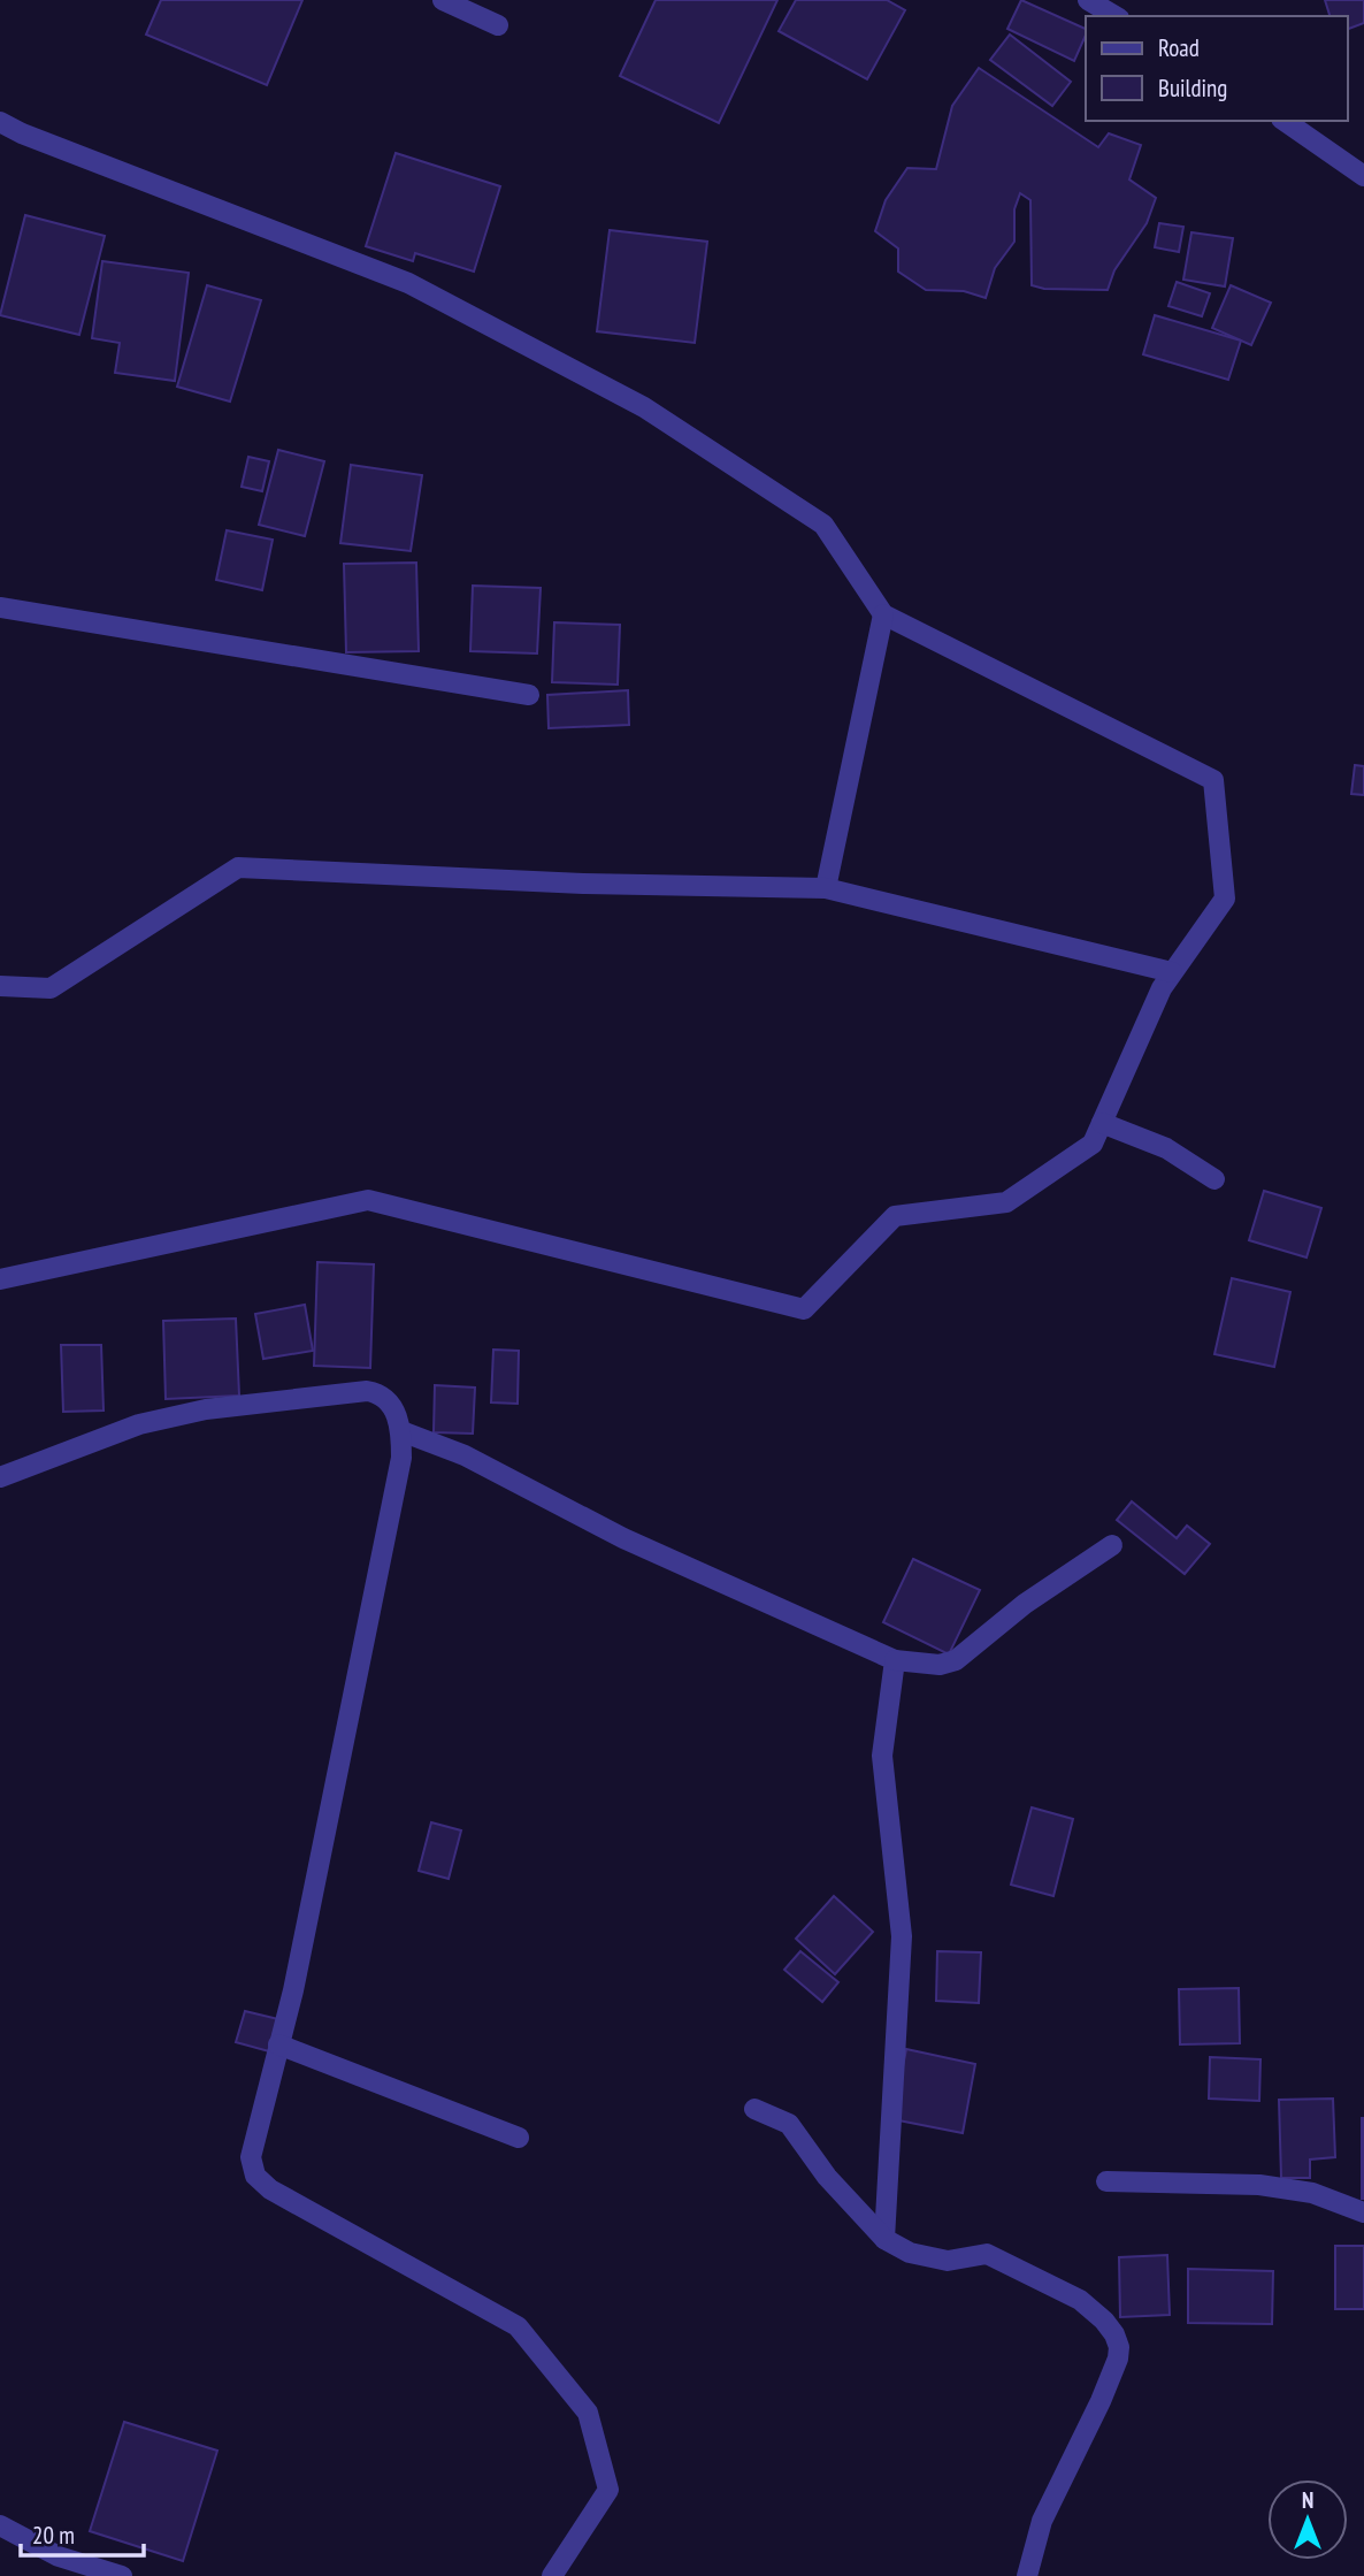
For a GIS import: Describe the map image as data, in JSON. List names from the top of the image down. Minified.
{"legend":["Road","Building"],"scale_bar":"20 m","north":"top"}
